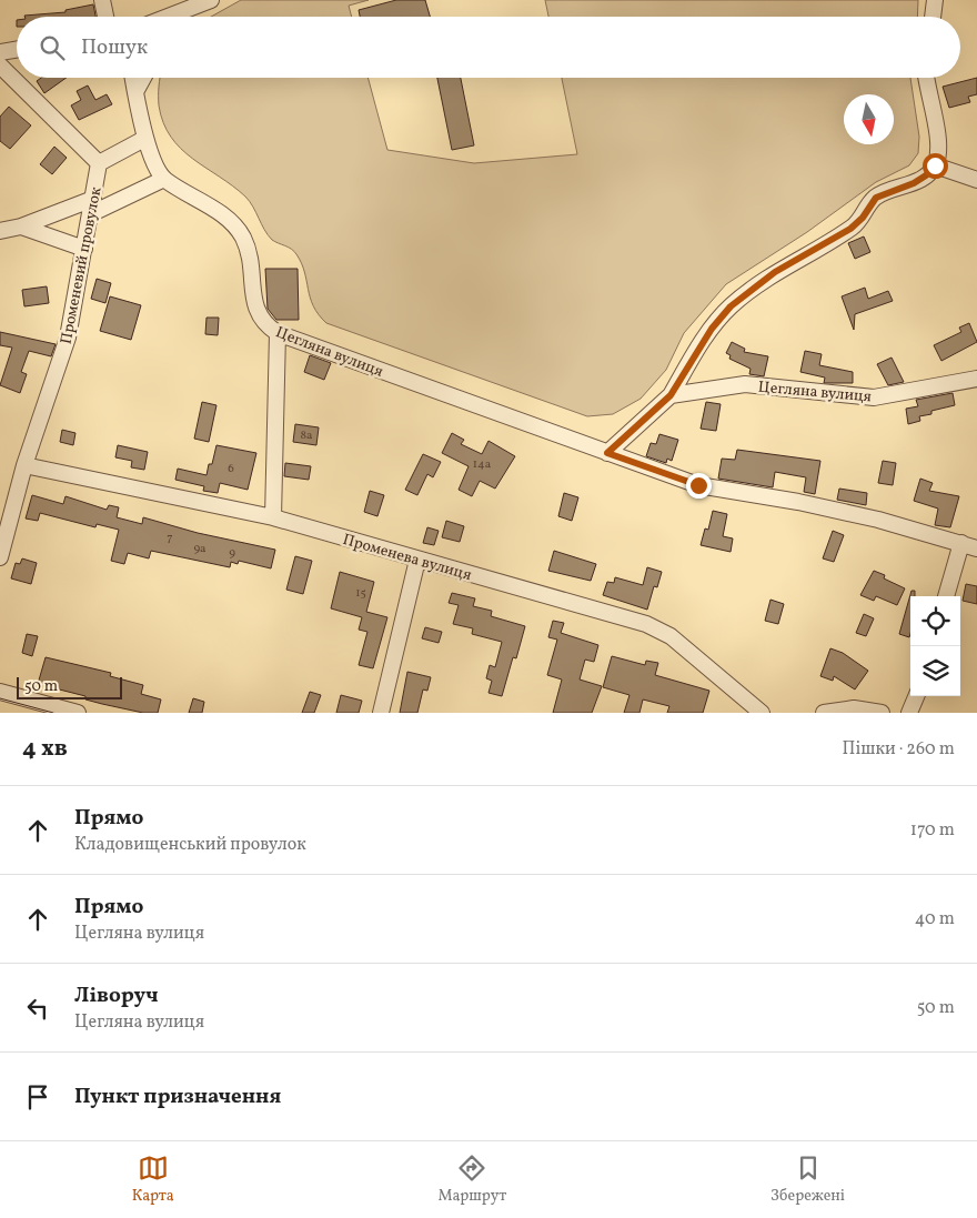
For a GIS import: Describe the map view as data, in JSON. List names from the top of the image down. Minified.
{"streets":{"street":["Променевий провулок","Цегляна вулиця","Променева вулиця"]},"crossings":[["Променевий провулок","Променева вулиця"]],"house_numbers":["8а","14а","6","7","9а","9","15"],"scale_bar":"50 m","north":"bottom","page":{"search":"Пошук","scale":"50 m","heading":["4 хв","Пішки · 260 m"],"list":[["Прямо","Кладовищенський провулок","170 m"],["Прямо","Цегляна вулиця","40 m"],["Ліворуч","Цегляна вулиця","50 m"],"Пункт призначення"],"nav":["Карта","Маршрут","Збережені"]}}
